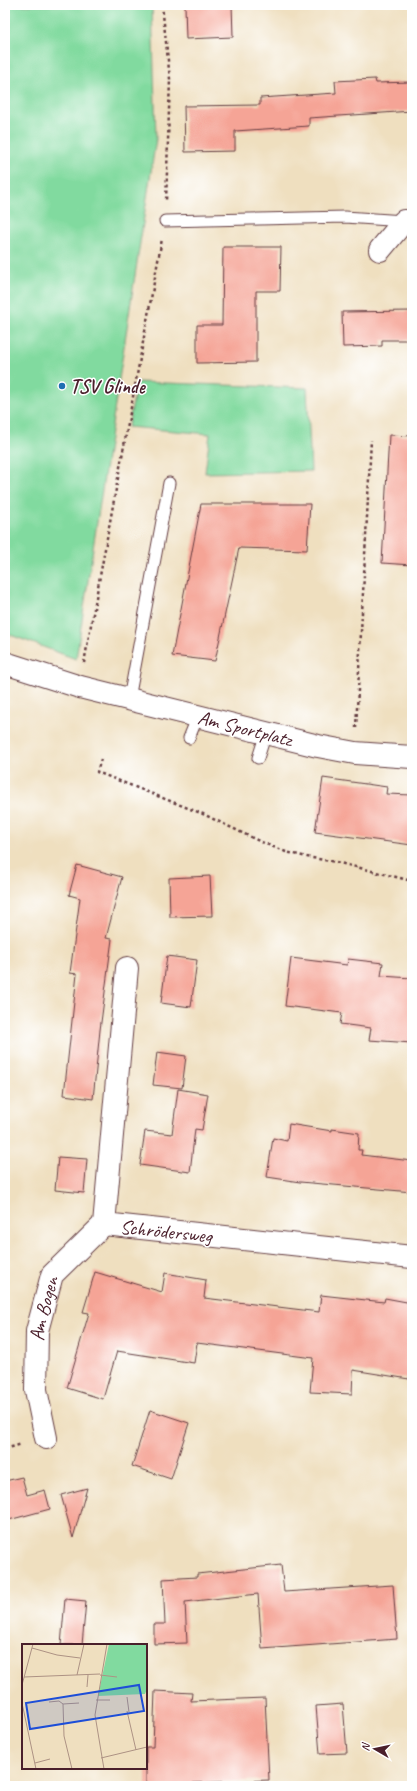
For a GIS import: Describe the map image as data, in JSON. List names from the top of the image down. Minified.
{"streets":{"street":["Am Sportplatz","Schrödersweg","Am Bogen"]},"crossings":[["Schrödersweg","Am Bogen"]],"places":["TSV Glinde"],"north":"left"}
